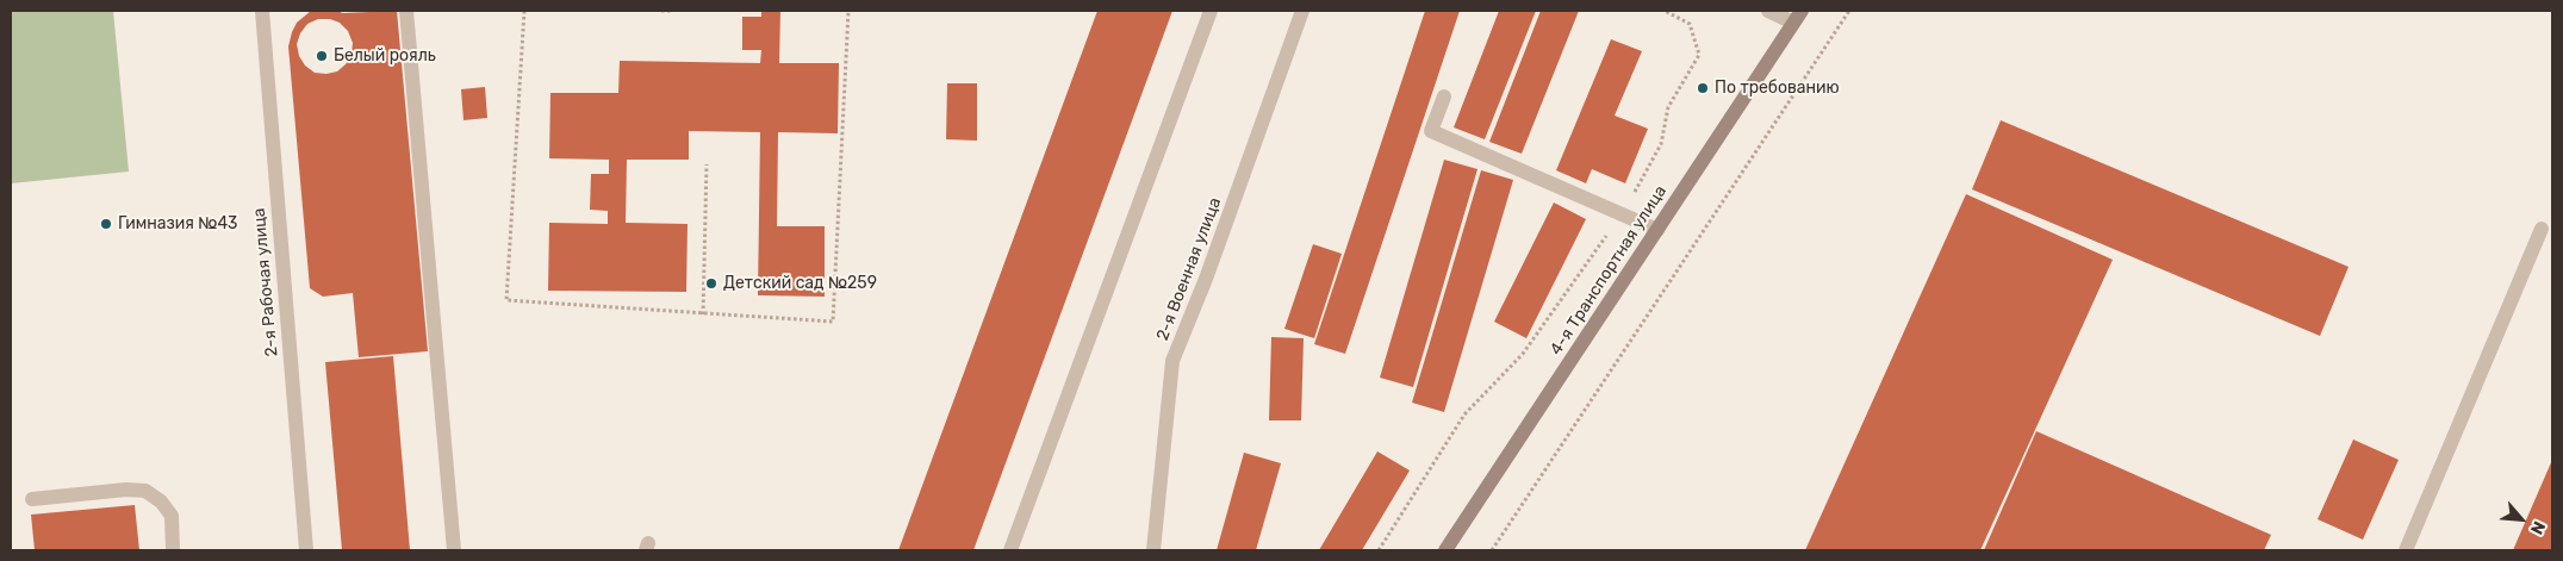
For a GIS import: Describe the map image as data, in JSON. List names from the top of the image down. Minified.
{"streets":{"main road":["4-я Транспортная улица"],"street":["2-я Военная улица","2-я Рабочая улица"]},"places":["Белый рояль","По требованию","Гимназия №43","Детский сад №259"],"north":"bottom right"}
